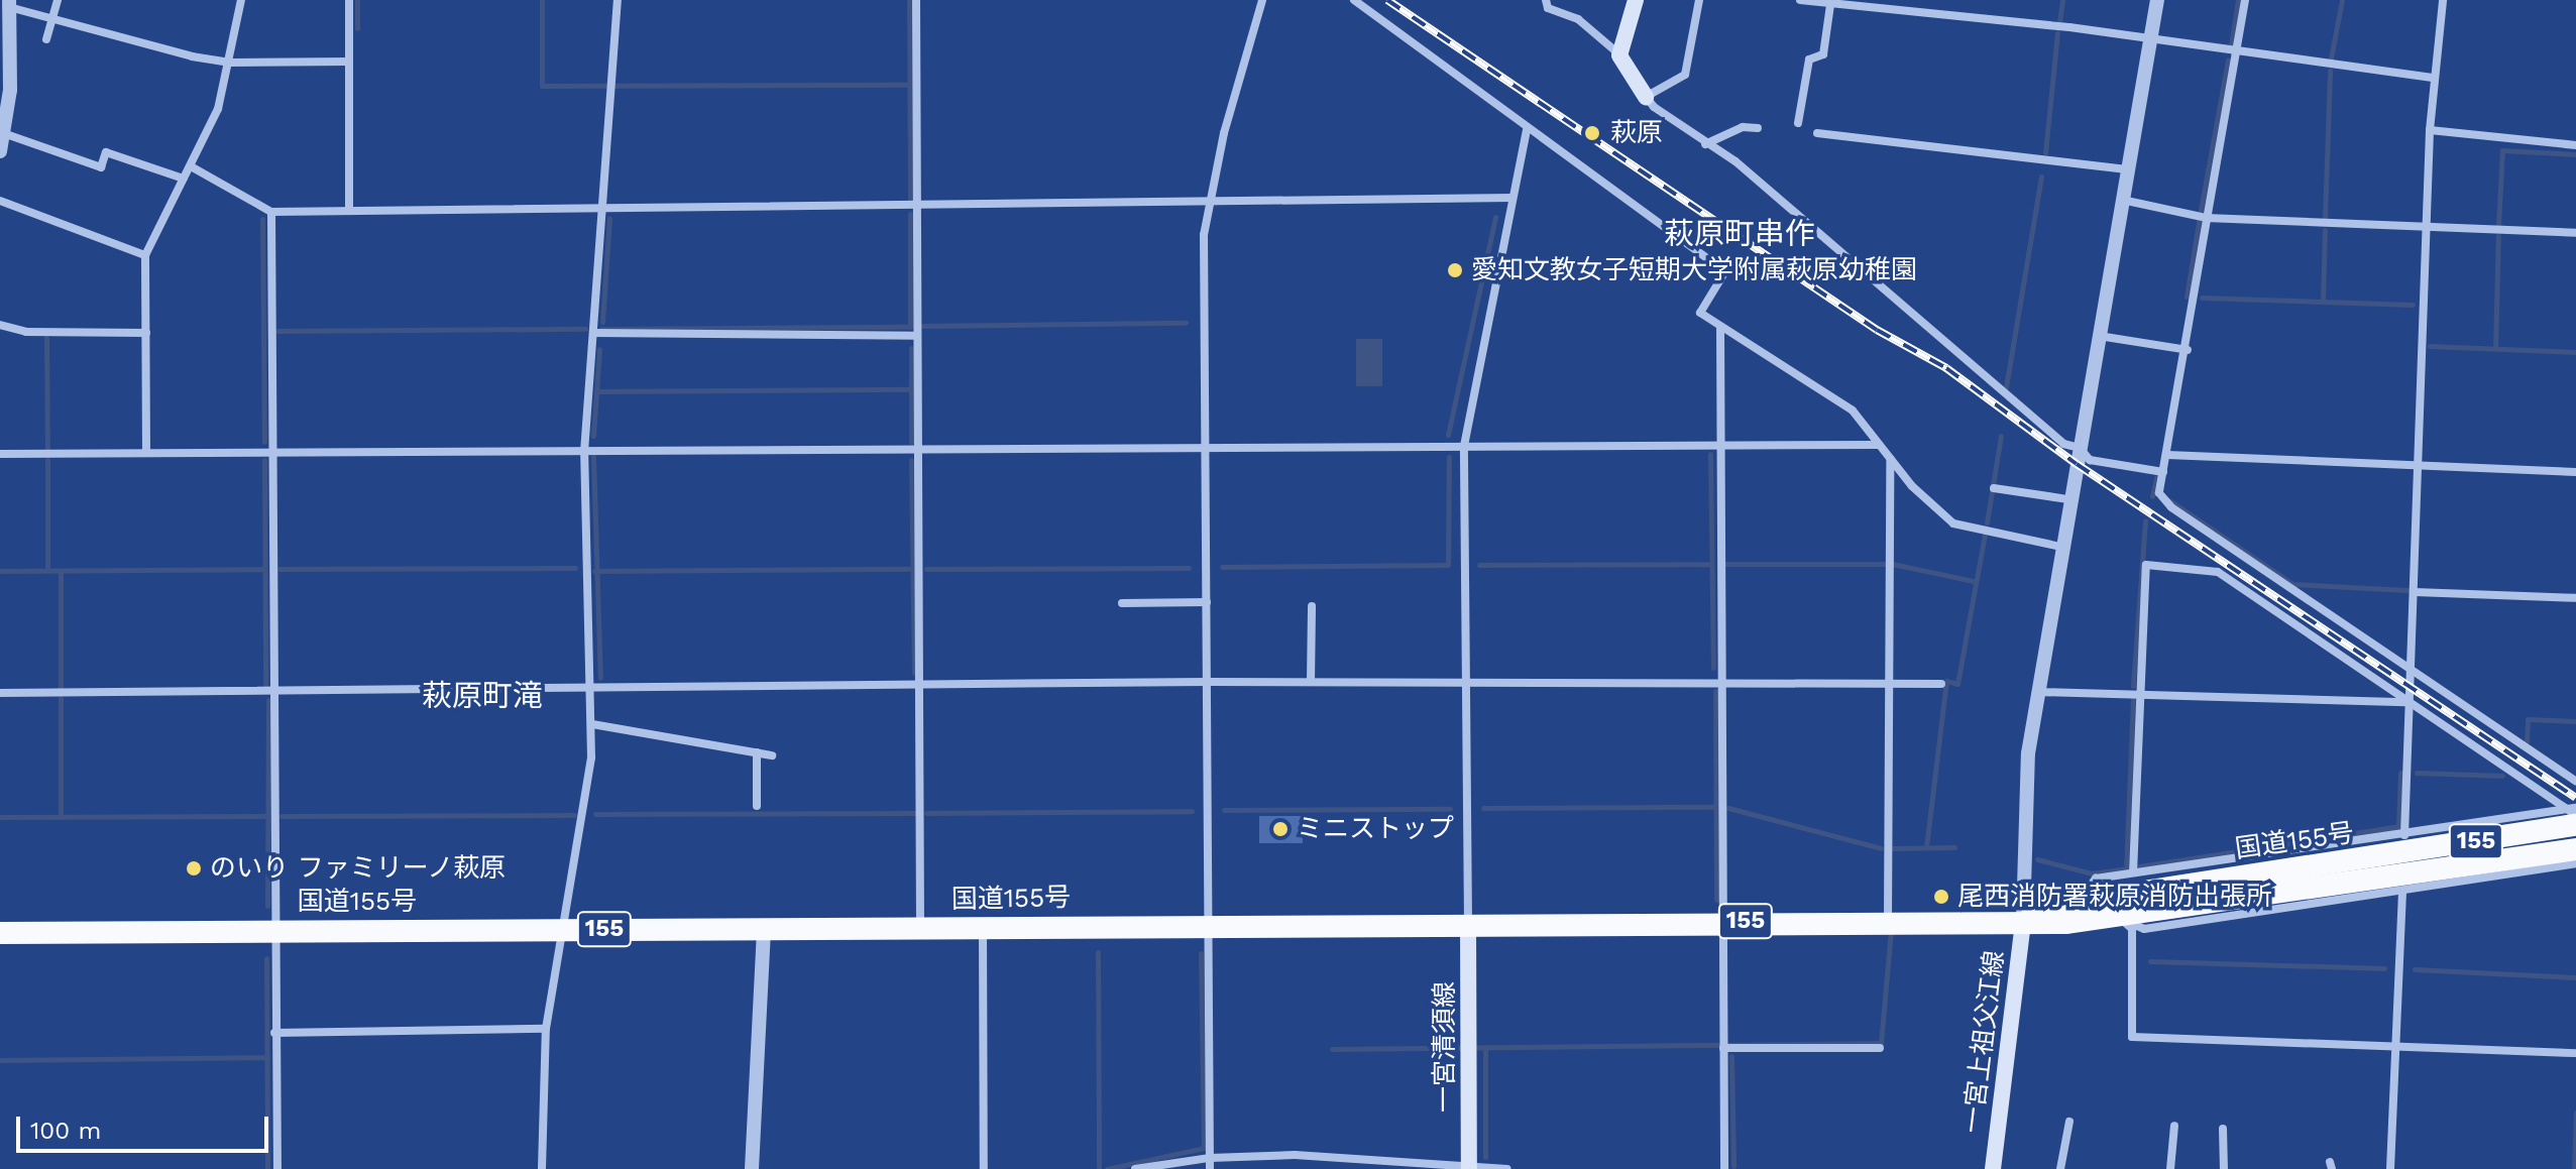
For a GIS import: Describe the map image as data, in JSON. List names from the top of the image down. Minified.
{"streets":{"highway":["国道155号","155"],"main road":["一宮上祖父江線","一宮清須線"]},"crossings":[["国道155号","一宮上祖父江線"],["国道155号","一宮清須線"]],"districts":["萩原町串作","萩原町滝"],"places":["萩原","愛知文教女子短期大学附属萩原幼稚園","ミニストップ","のいり ファミリーノ萩原","尾西消防署萩原消防出張所"],"scale_bar":"100 m"}
